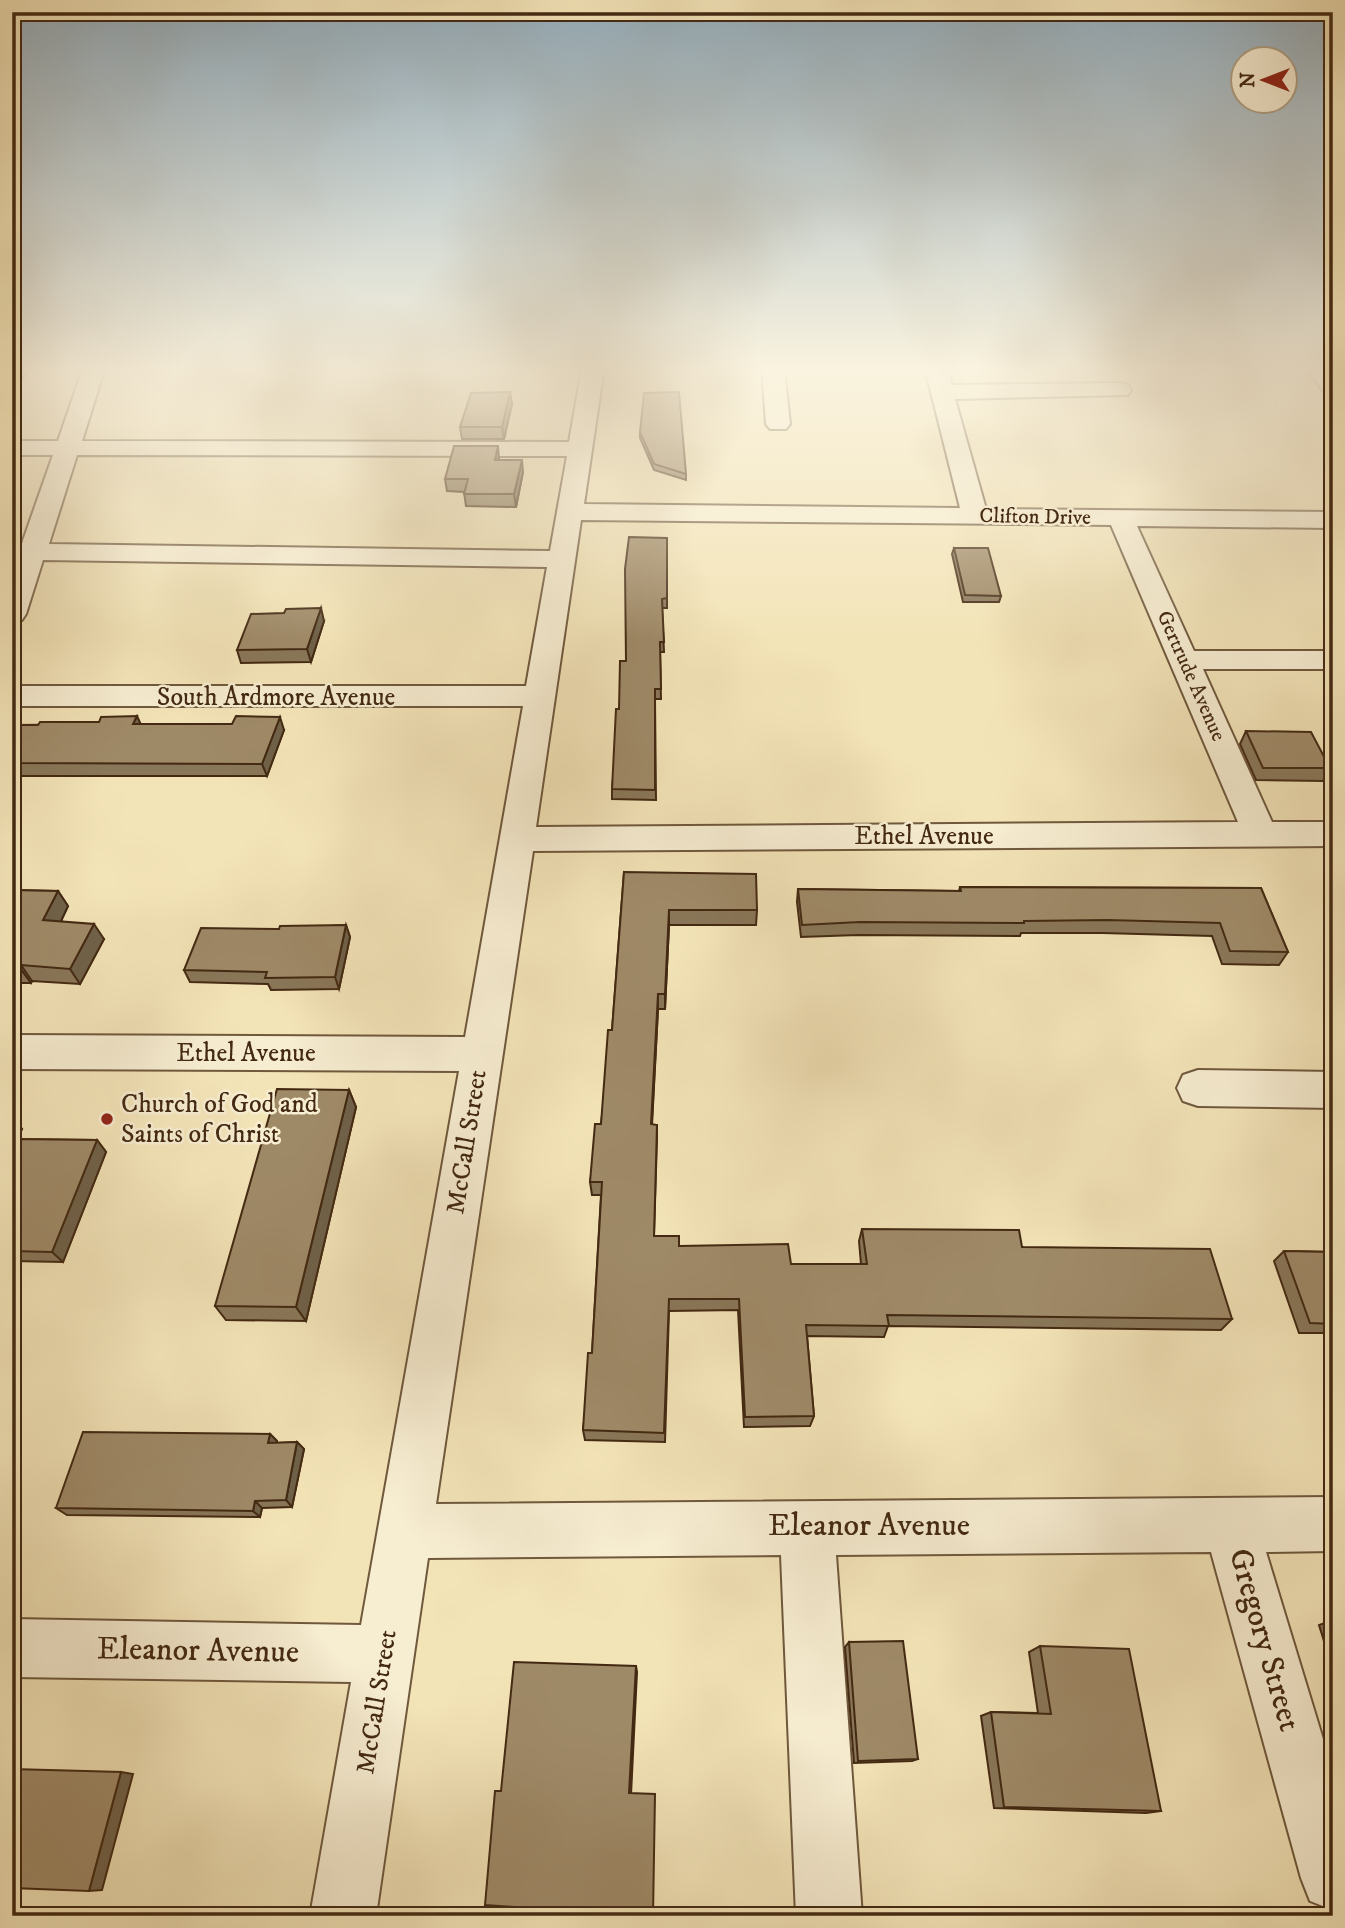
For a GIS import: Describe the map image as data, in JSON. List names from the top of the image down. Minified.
{"streets":{"street":["Clifton Drive","Gertrude Avenue","South Ardmore Avenue","Ethel Avenue","McCall Street","Eleanor Avenue","Gregory Street"]},"crossings":[["Clifton Drive","Gertrude Avenue"],["Clifton Drive","McCall Street"],["Gertrude Avenue","Ethel Avenue"],["South Ardmore Avenue","McCall Street"],["Ethel Avenue","McCall Street"],["McCall Street","Eleanor Avenue"],["Eleanor Avenue","Gregory Street"]],"places":["Church of God and Saints of Christ"],"north":"left"}
